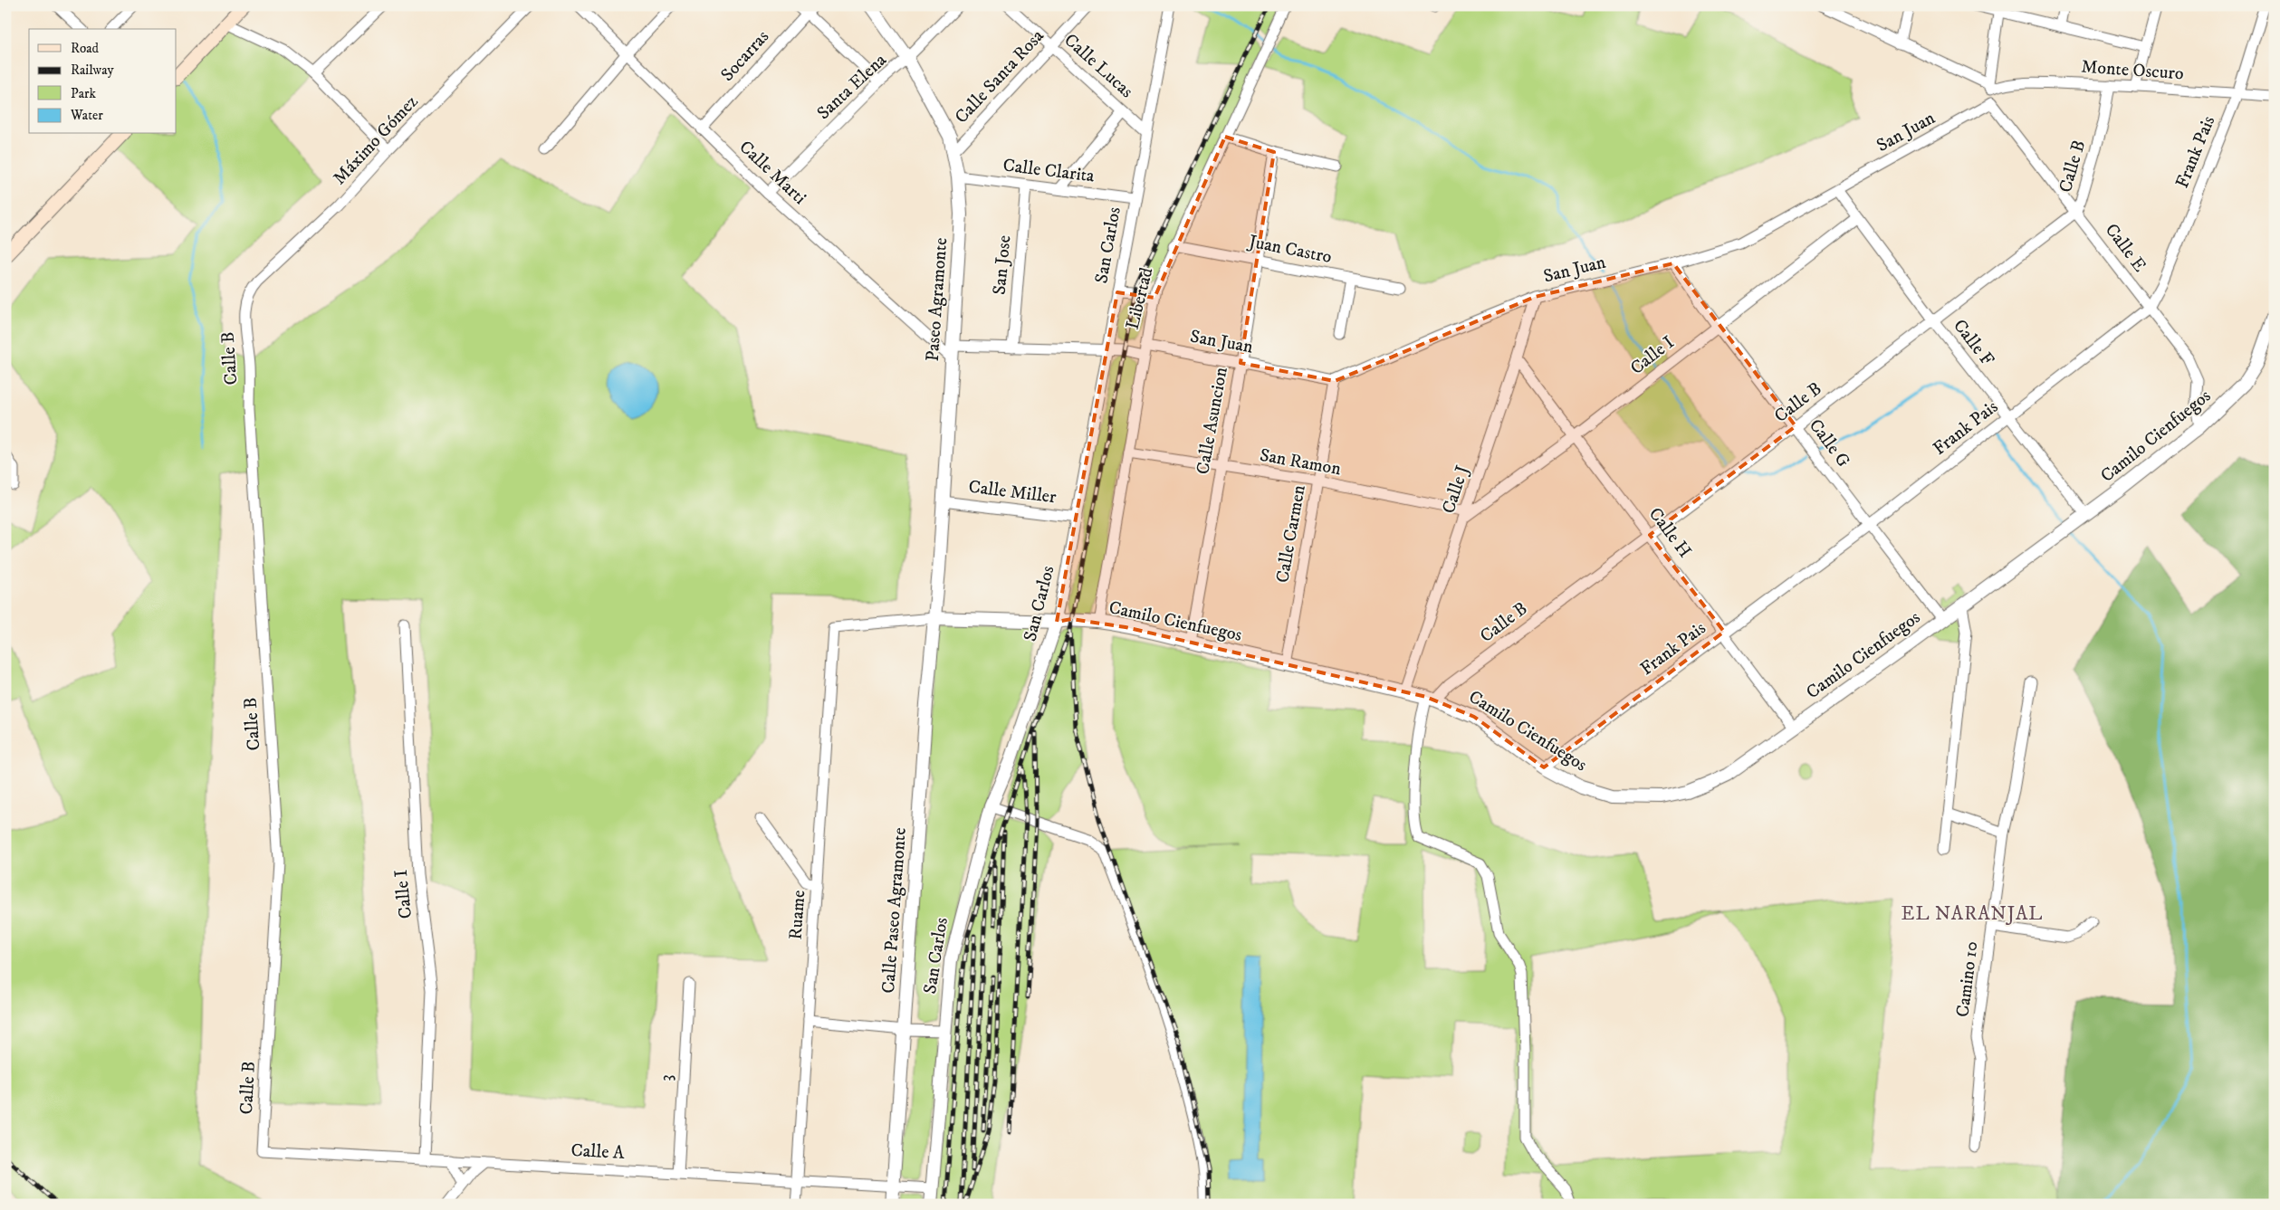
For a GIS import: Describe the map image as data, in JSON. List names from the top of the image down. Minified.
{"streets":{"street":["Socarras","Calle Lucas","Monte Oscuro","Calle Santa Rosa","Santa Elena","San Juan","Máximo Gómez","Frank Pais","Calle B","Calle Clarita","Calle Marti","San Carlos","Calle E","Juan Castro","San Jose","Libertad","Paseo Agramonte","Calle F","Calle I","Calle Asuncion","Camilo Cienfuegos","Calle G","San Ramon","Calle J","Calle Miller","Calle H","Calle Carmen","Calle Paseo Agramonte","Ruame","Camino 10","3","Calle A"]},"crossings":[["Socarras","Calle Marti"],["Calle Lucas","Calle Santa Rosa"],["Calle Lucas","San Carlos"],["Monte Oscuro","Frank Pais"],["Monte Oscuro","Calle B"],["Calle Santa Rosa","Paseo Agramonte"],["Santa Elena","Calle Marti"],["Santa Elena","Paseo Agramonte"],["San Juan","Calle Marti"],["San Juan","San Carlos"],["San Juan","Calle E"],["San Juan","San Jose"],["San Juan","Libertad"],["San Juan","Paseo Agramonte"],["San Juan","Calle F"],["San Juan","Calle Asuncion"],["San Juan","Calle G"],["San Juan","Calle J"],["San Juan","Calle Carmen"],["Máximo Gómez","Calle B"],["Frank Pais","Calle E"],["Frank Pais","Calle F"],["Frank Pais","Camilo Cienfuegos"],["Frank Pais","Calle G"],["Frank Pais","Calle H"],["Calle B","Calle E"],["Calle B","Calle F"],["Calle B","Camilo Cienfuegos"],["Calle B","Calle G"],["Calle B","Calle H"],["Calle B","Calle A"],["Calle Clarita","San Carlos"],["Calle Clarita","San Jose"],["Calle Clarita","Paseo Agramonte"],["Calle Marti","Paseo Agramonte"],["San Carlos","Camilo Cienfuegos"],["San Carlos","Calle Miller"],["San Carlos","Calle A"],["Calle E","Camilo Cienfuegos"],["Juan Castro","Libertad"],["Juan Castro","Calle Asuncion"],["Libertad","Camilo Cienfuegos"],["Libertad","San Ramon"],["Paseo Agramonte","Camilo Cienfuegos"],["Paseo Agramonte","Calle Miller"],["Paseo Agramonte","Calle Paseo Agramonte"],["Calle F","Calle I"],["Calle F","Camilo Cienfuegos"],["Calle I","Calle G"],["Calle I","San Ramon"],["Calle I","Calle J"],["Calle I","Calle H"],["Calle I","Calle A"],["Calle Asuncion","Camilo Cienfuegos"],["Calle Asuncion","San Ramon"],["Camilo Cienfuegos","Calle G"],["Camilo Cienfuegos","Calle J"],["Camilo Cienfuegos","Calle H"],["Camilo Cienfuegos","Calle Carmen"],["Camilo Cienfuegos","Calle Paseo Agramonte"],["Camilo Cienfuegos","Ruame"],["San Ramon","Calle J"],["San Ramon","Calle Carmen"],["Calle J","Calle H"],["Calle Paseo Agramonte","Calle A"],["Ruame","Calle A"],["3","Calle A"]],"districts":["EL NARANJAL"],"legend":["Road","Railway","Park","Water"]}
